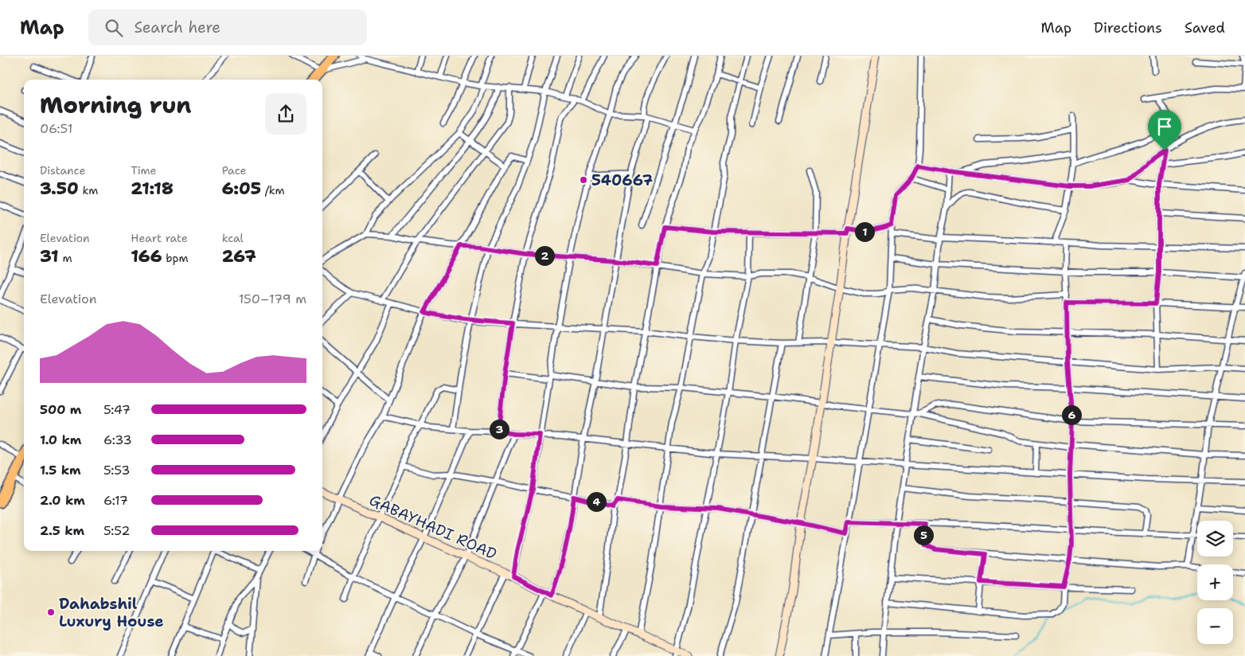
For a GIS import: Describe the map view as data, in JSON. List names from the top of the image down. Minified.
{"streets":{"street":["GABAYHADI ROAD"]},"places":["540667","Dahabshil Luxury House"],"page":{"header":"Map","search":"Search here","nav":["Map","Directions","Saved"],"heading":["Morning run","06:51"],"stats":[["Distance","3.50 km"],["Time","21:18"],["Pace","6:05 /km"],["Elevation","31 m"],["Heart rate","166 bpm"],["kcal","267"]],"pins":["1","2","6","3","4","5"],"chart":["Elevation","150–179 m"],"list":[{"name":"500 m","note":"5:47"},{"name":"1.0 km","note":"6:33"},{"name":"1.5 km","note":"5:53"},{"name":"2.0 km","note":"6:17"},{"name":"2.5 km","note":"5:52"}],"map_buttons":["+","−"]}}
